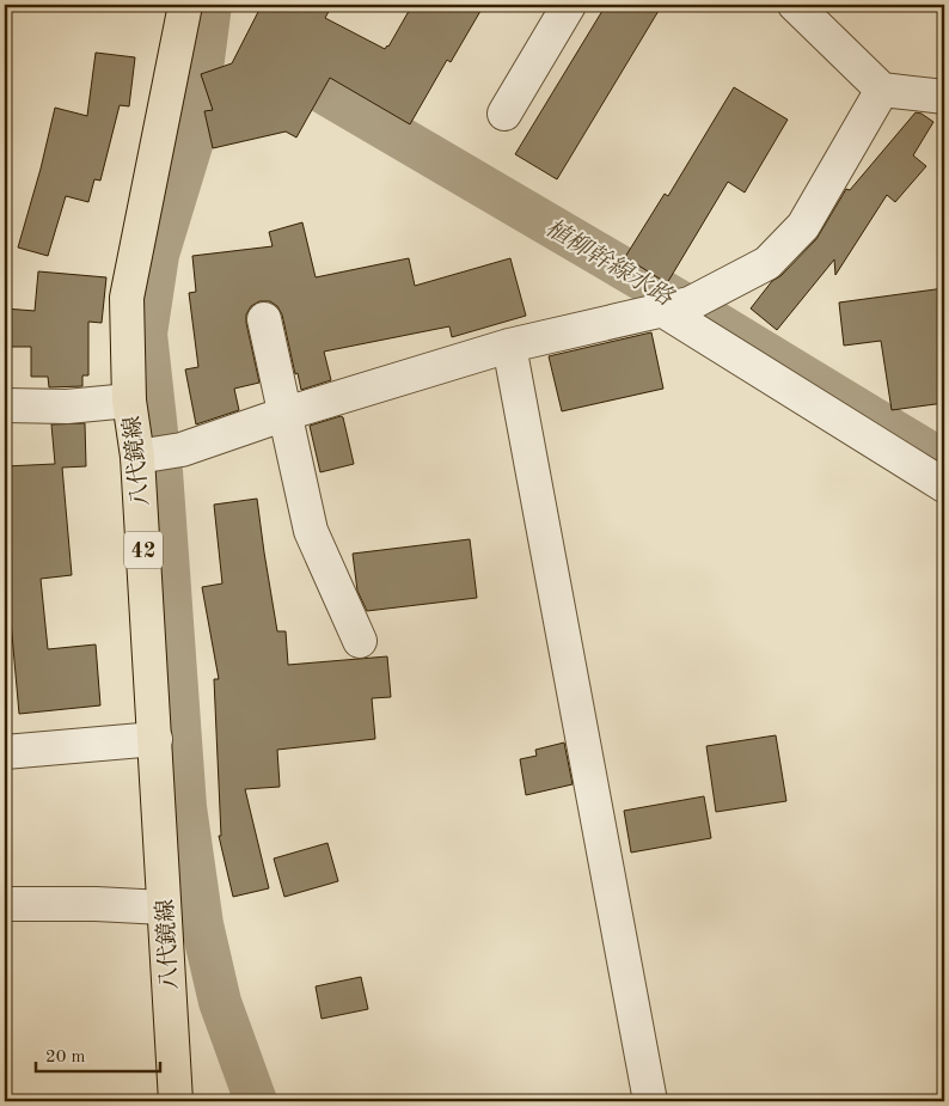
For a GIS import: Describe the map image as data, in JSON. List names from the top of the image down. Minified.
{"streets":{"main road":["八代鏡線","42"]},"water":["植柳幹線水路"],"scale_bar":"20 m"}
